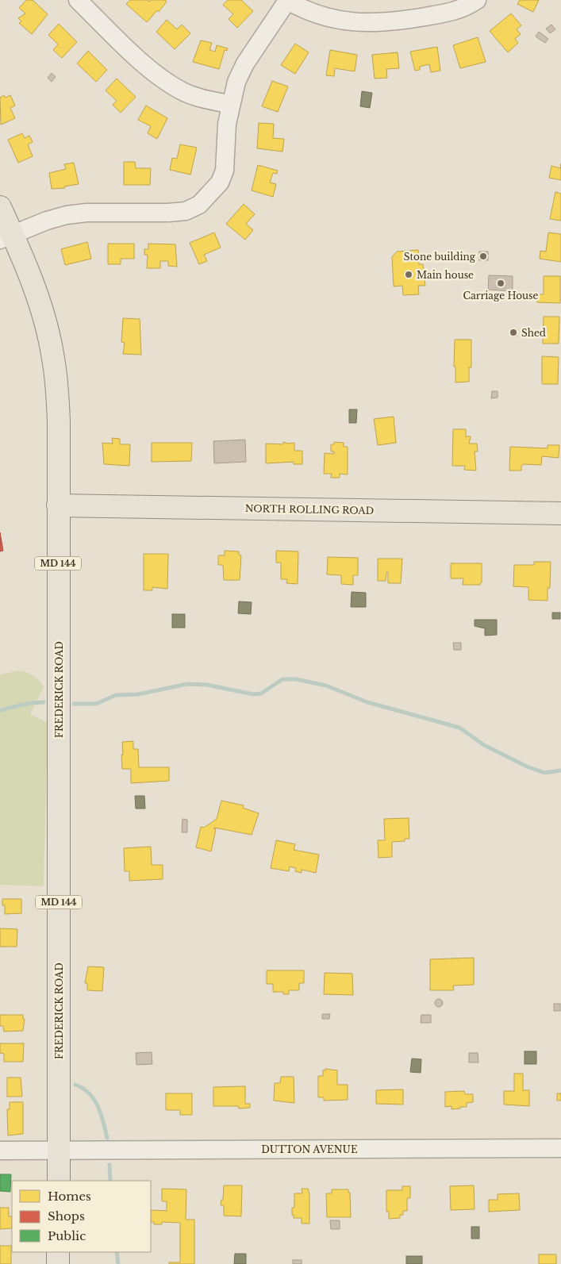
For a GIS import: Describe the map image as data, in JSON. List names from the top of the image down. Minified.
{"streets":{"main road":["NORTH ROLLING ROAD","MD 144","FREDERICK ROAD"],"street":["DUTTON AVENUE"]},"crossings":[["NORTH ROLLING ROAD","FREDERICK ROAD"],["FREDERICK ROAD","DUTTON AVENUE"]],"places":["Stone building","Main house","Carriage House","Shed"],"legend":["Homes","Shops","Public"]}
